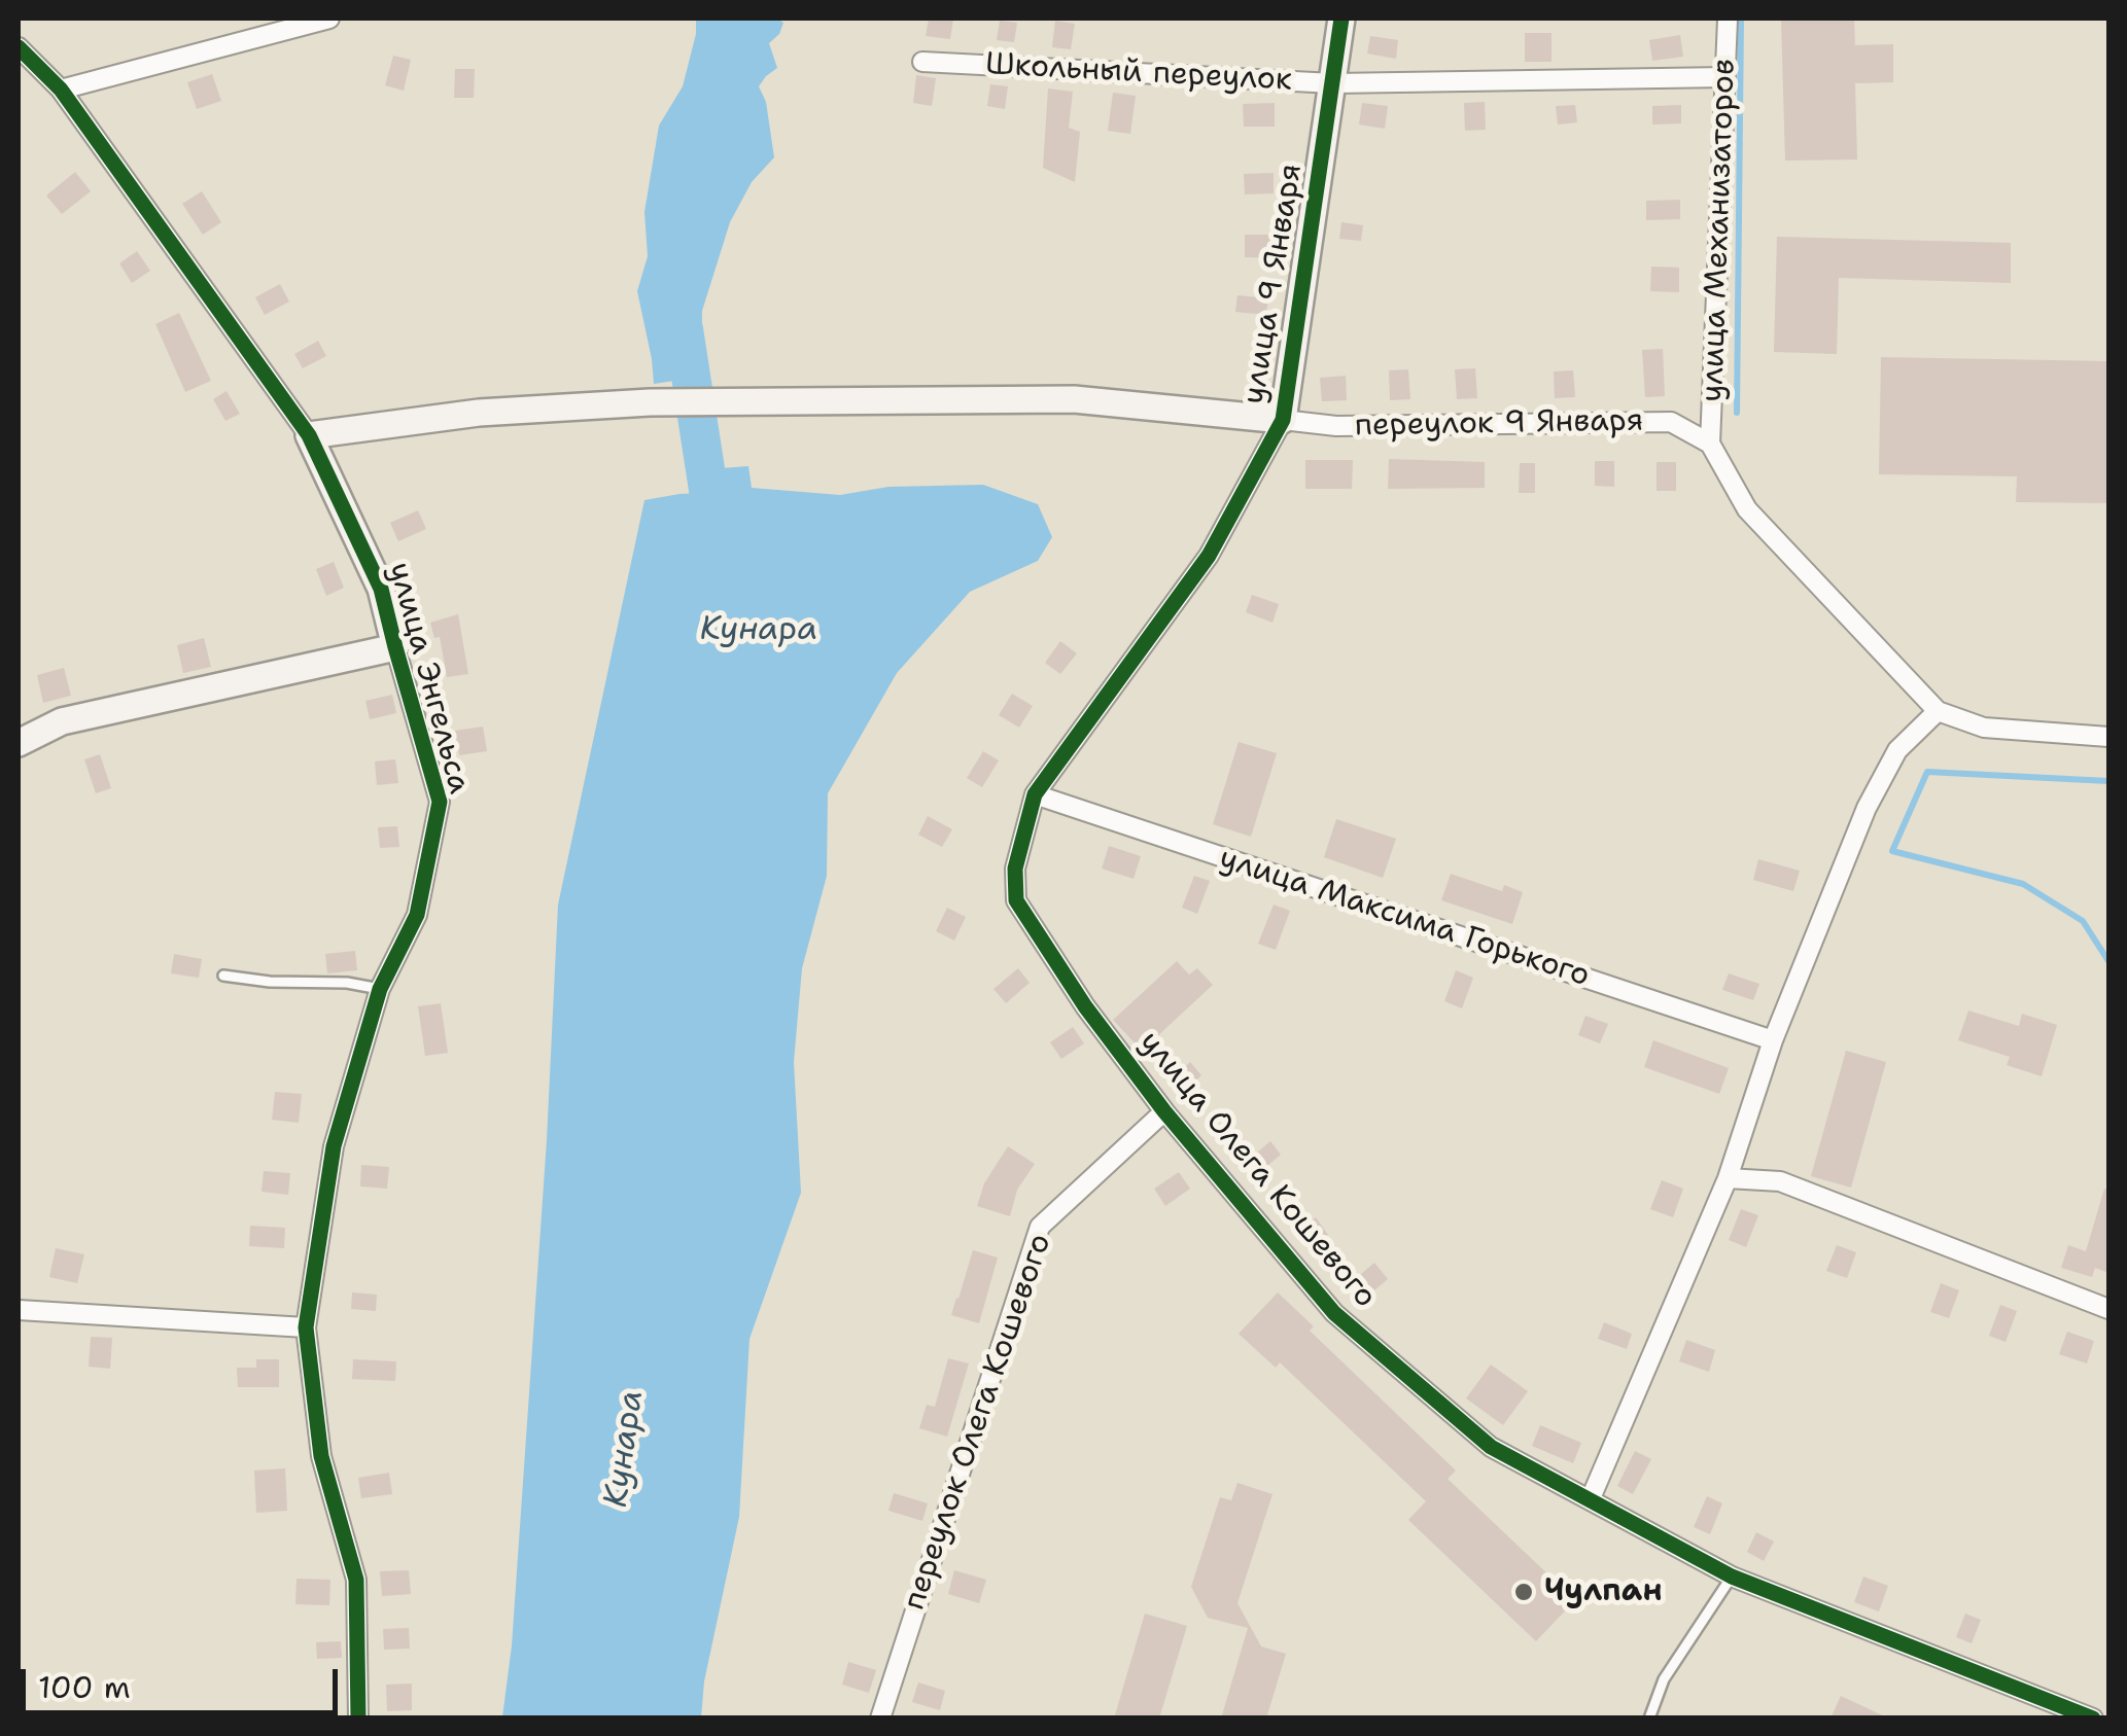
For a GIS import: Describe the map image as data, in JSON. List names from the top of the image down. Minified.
{"streets":{"street":["Школьный переулок","улица Механизаторов","улица 9 Января","переулок 9 Января","улица Энгельса","улица Максима Горького","улица Олега Кошевого","переулок Олега Кошевого"]},"crossings":[["Школьный переулок","улица Механизаторов"],["Школьный переулок","улица 9 Января"],["улица Механизаторов","переулок 9 Января"],["улица 9 Января","переулок 9 Января"],["улица 9 Января","улица Максима Горького"],["улица 9 Января","улица Олега Кошевого"],["улица Максима Горького","улица Олега Кошевого"],["улица Олега Кошевого","переулок Олега Кошевого"]],"water":["Кунара"],"places":["Чулпан"],"scale_bar":"100 m"}
